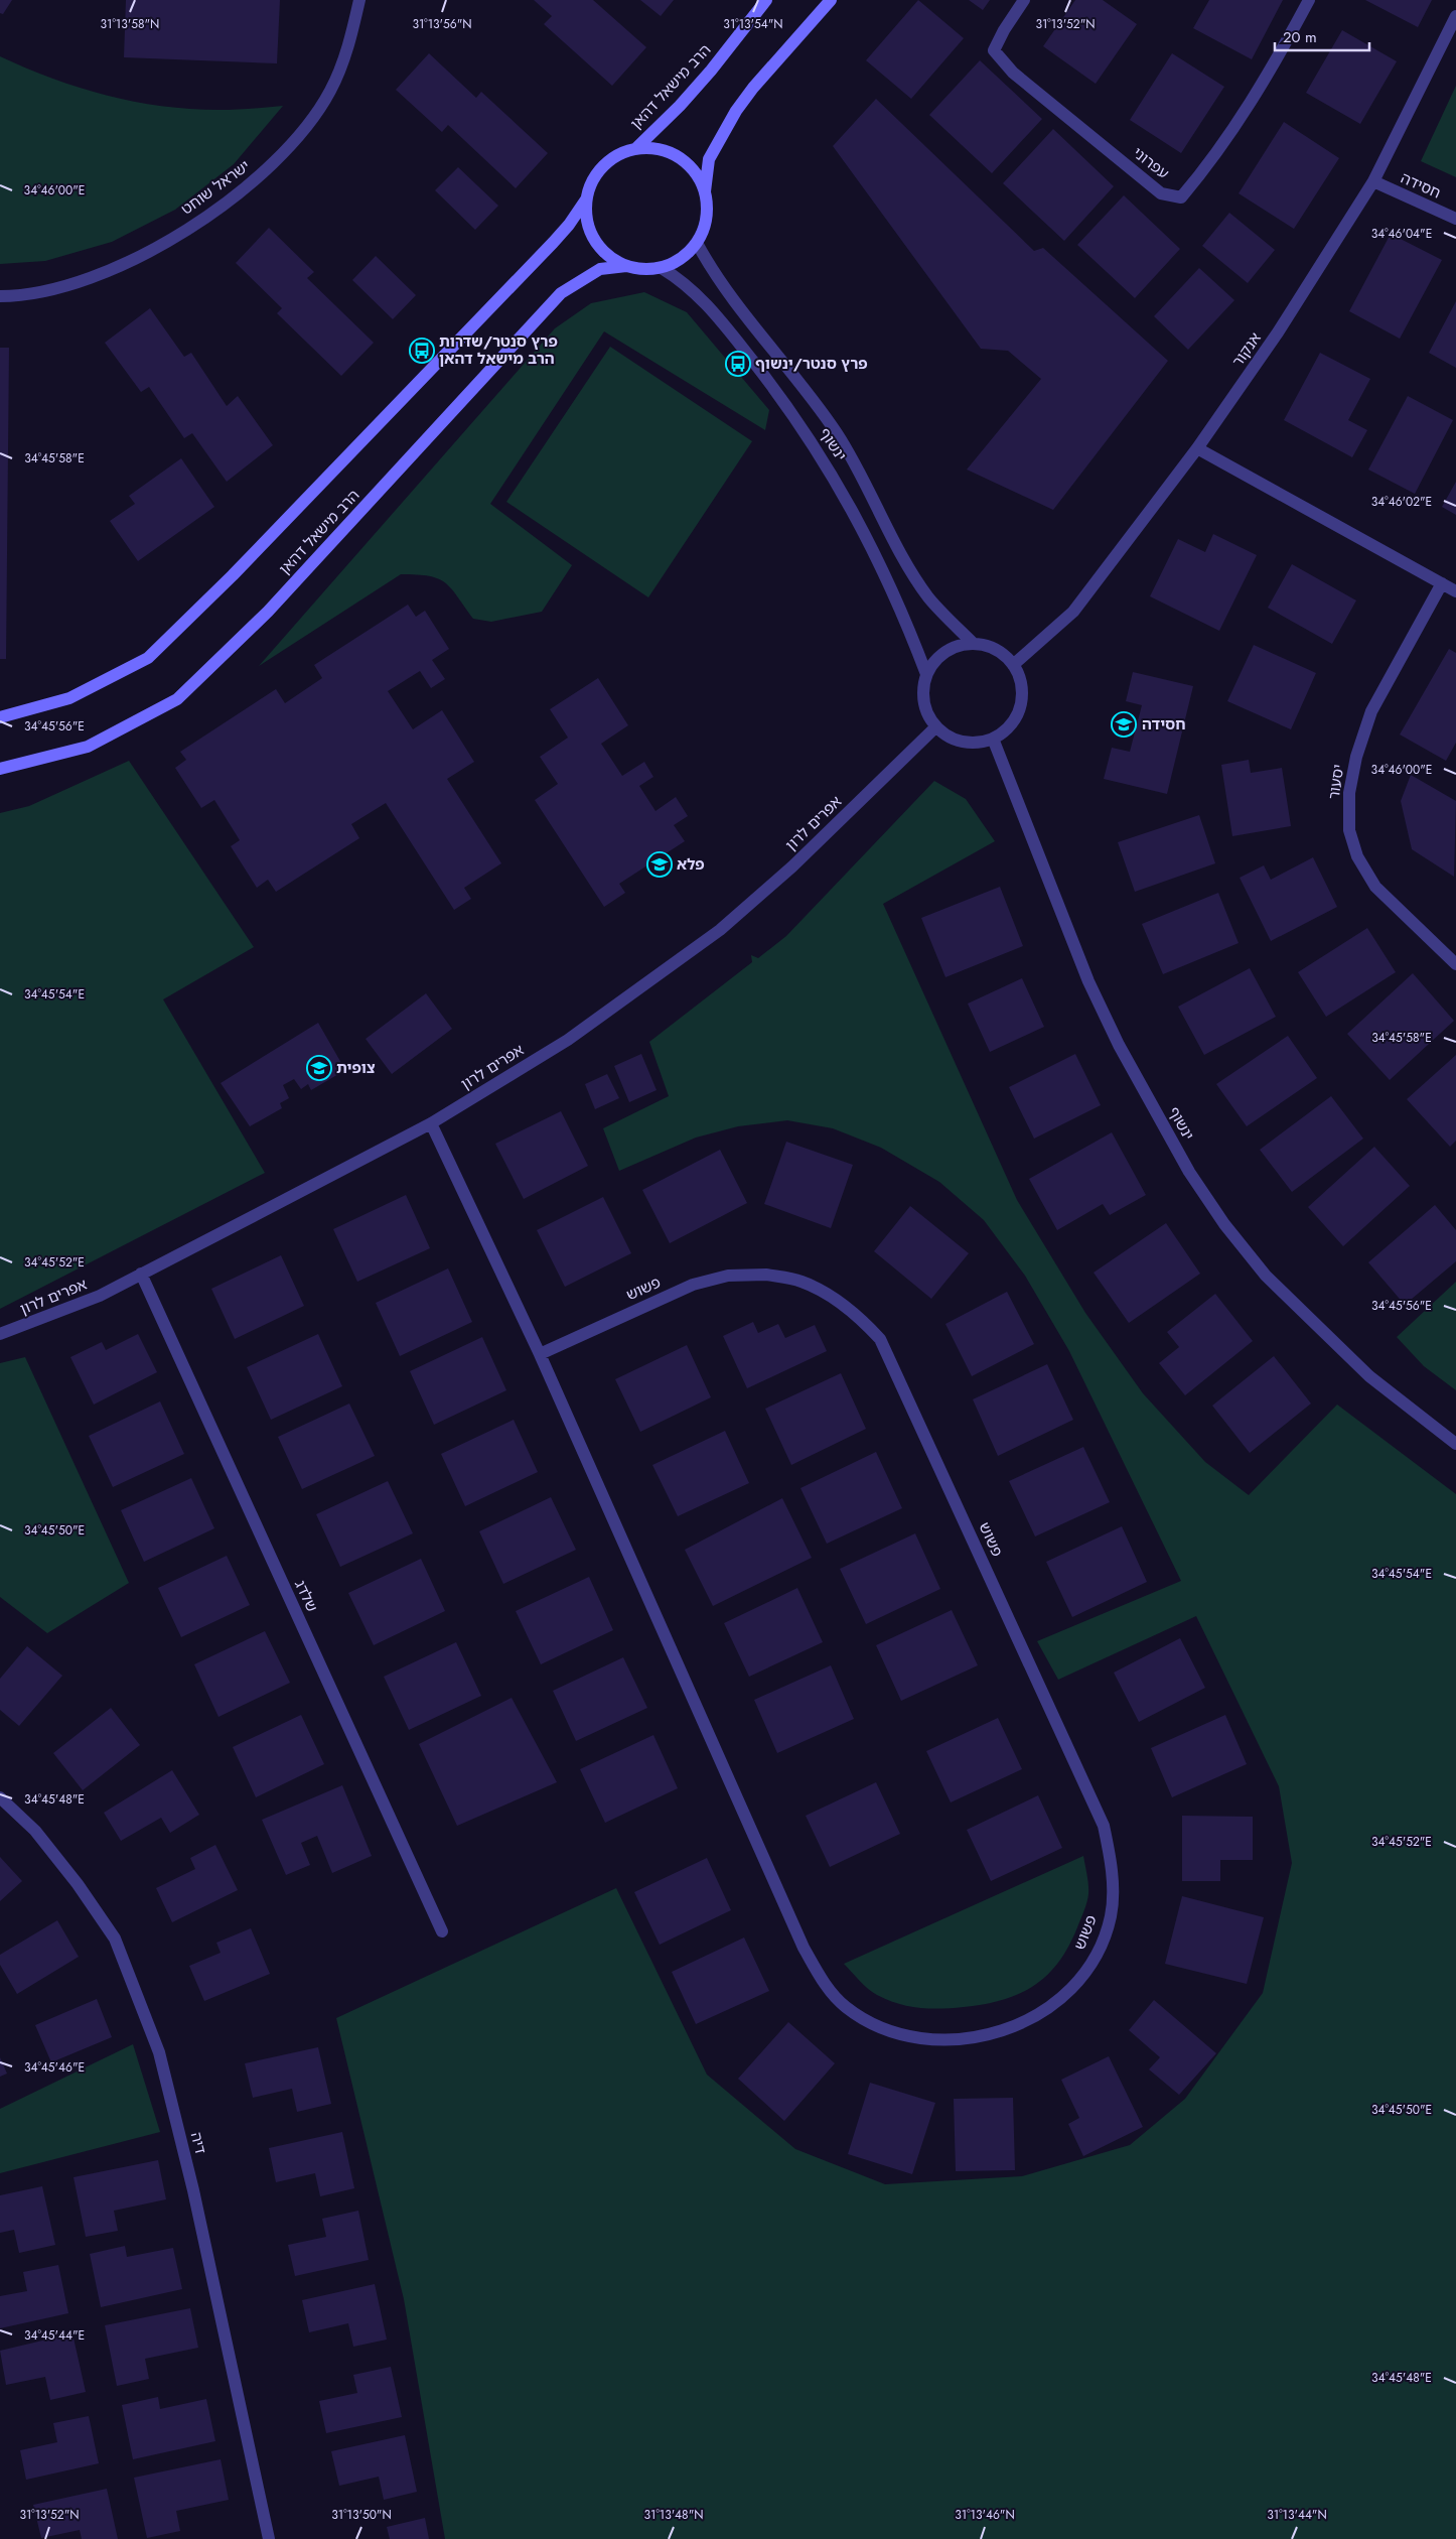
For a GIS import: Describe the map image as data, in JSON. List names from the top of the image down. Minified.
{"streets":{"street":["הרב מישאל דהאן","עפרוני","חסידה","ישראל שוחט","אנקור","ינשוף","יסעור","אפרים לרון","פשוש","שלדג","דיה"]},"crossings":[["הרב מישאל דהאן","ינשוף"],["חסידה","אנקור"],["אנקור","ינשוף"],["אנקור","אפרים לרון"],["ינשוף","אפרים לרון"],["אפרים לרון","פשוש"],["אפרים לרון","שלדג"]],"places":{"bus stop":["פרץ סנטר/שדרות הרב מישאל דהאן","פרץ סנטר/ינשוף"],"school or university":["חסידה","פלא","צופית"]},"scale_bar":"20 m","coordinates":["31°13'56\"N","31°13'58\"N","31°13'54\"N","31°13'52\"N","34°46'00\"E","34°46'04\"E","34°45'58\"E","34°46'02\"E","34°45'56\"E","34°45'54\"E","34°45'52\"E","34°45'50\"E","34°45'48\"E","34°45'46\"E","34°45'44\"E","31°13'50\"N","31°13'48\"N","31°13'46\"N","31°13'44\"N"]}
